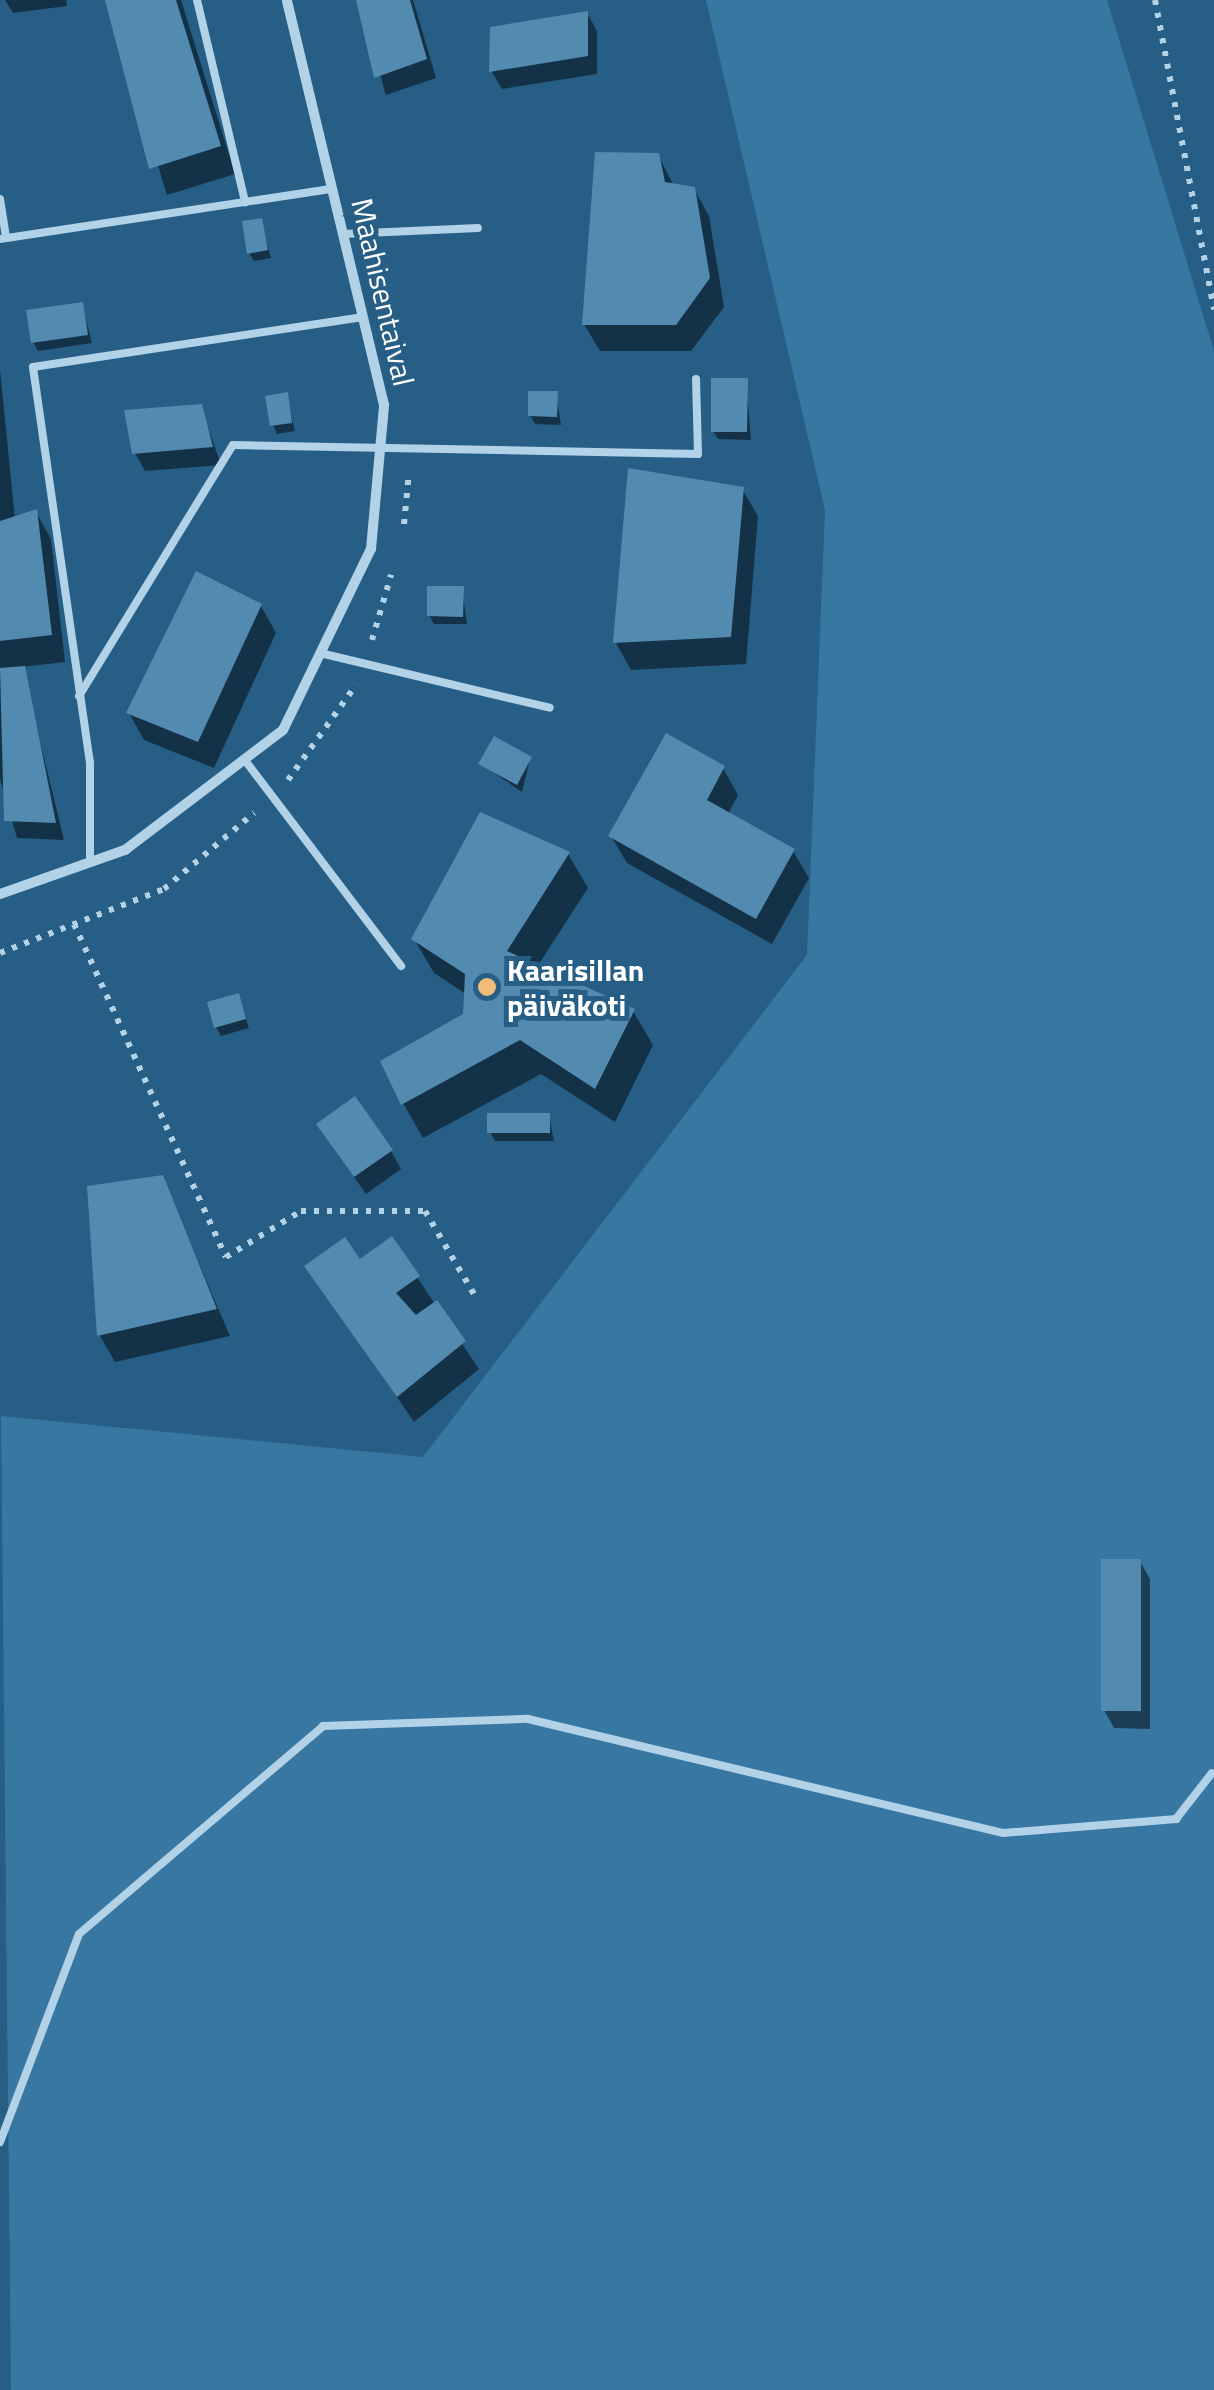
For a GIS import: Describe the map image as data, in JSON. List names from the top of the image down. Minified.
{"streets":{"street":["Maahisentaival"]},"places":["Kaarisillan päiväkoti"]}
